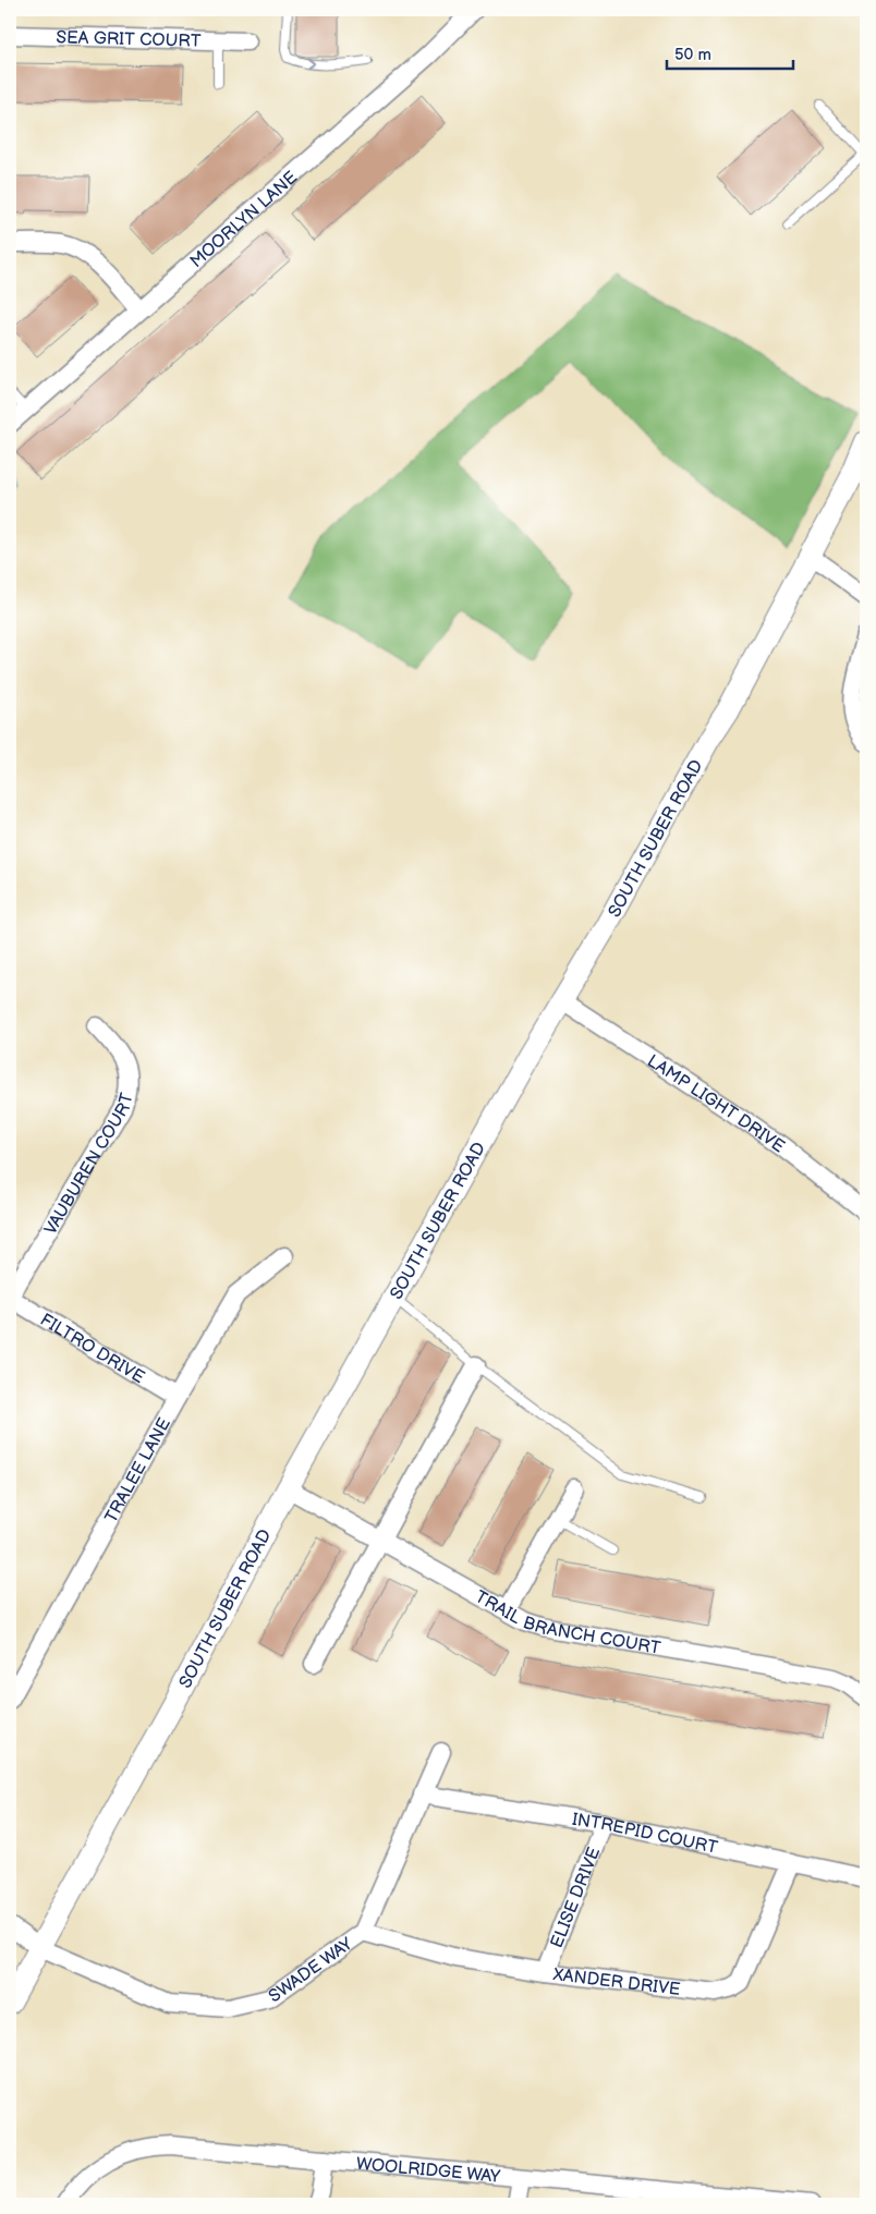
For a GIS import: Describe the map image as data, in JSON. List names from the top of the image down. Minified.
{"streets":{"street":["SEA GRIT COURT","MOORLYN LANE","SOUTH SUBER ROAD","LAMP LIGHT DRIVE","VAUBUREN COURT","FILTRO DRIVE","TRALEE LANE","TRAIL BRANCH COURT","INTREPID COURT","ELISE DRIVE","SWADE WAY","XANDER DRIVE","WOOLRIDGE WAY"]},"crossings":[["SOUTH SUBER ROAD","LAMP LIGHT DRIVE"],["SOUTH SUBER ROAD","TRAIL BRANCH COURT"],["SOUTH SUBER ROAD","SWADE WAY"],["VAUBUREN COURT","FILTRO DRIVE"],["FILTRO DRIVE","TRALEE LANE"],["INTREPID COURT","ELISE DRIVE"],["INTREPID COURT","SWADE WAY"],["INTREPID COURT","XANDER DRIVE"],["ELISE DRIVE","XANDER DRIVE"],["SWADE WAY","XANDER DRIVE"]],"scale_bar":"50 m"}
